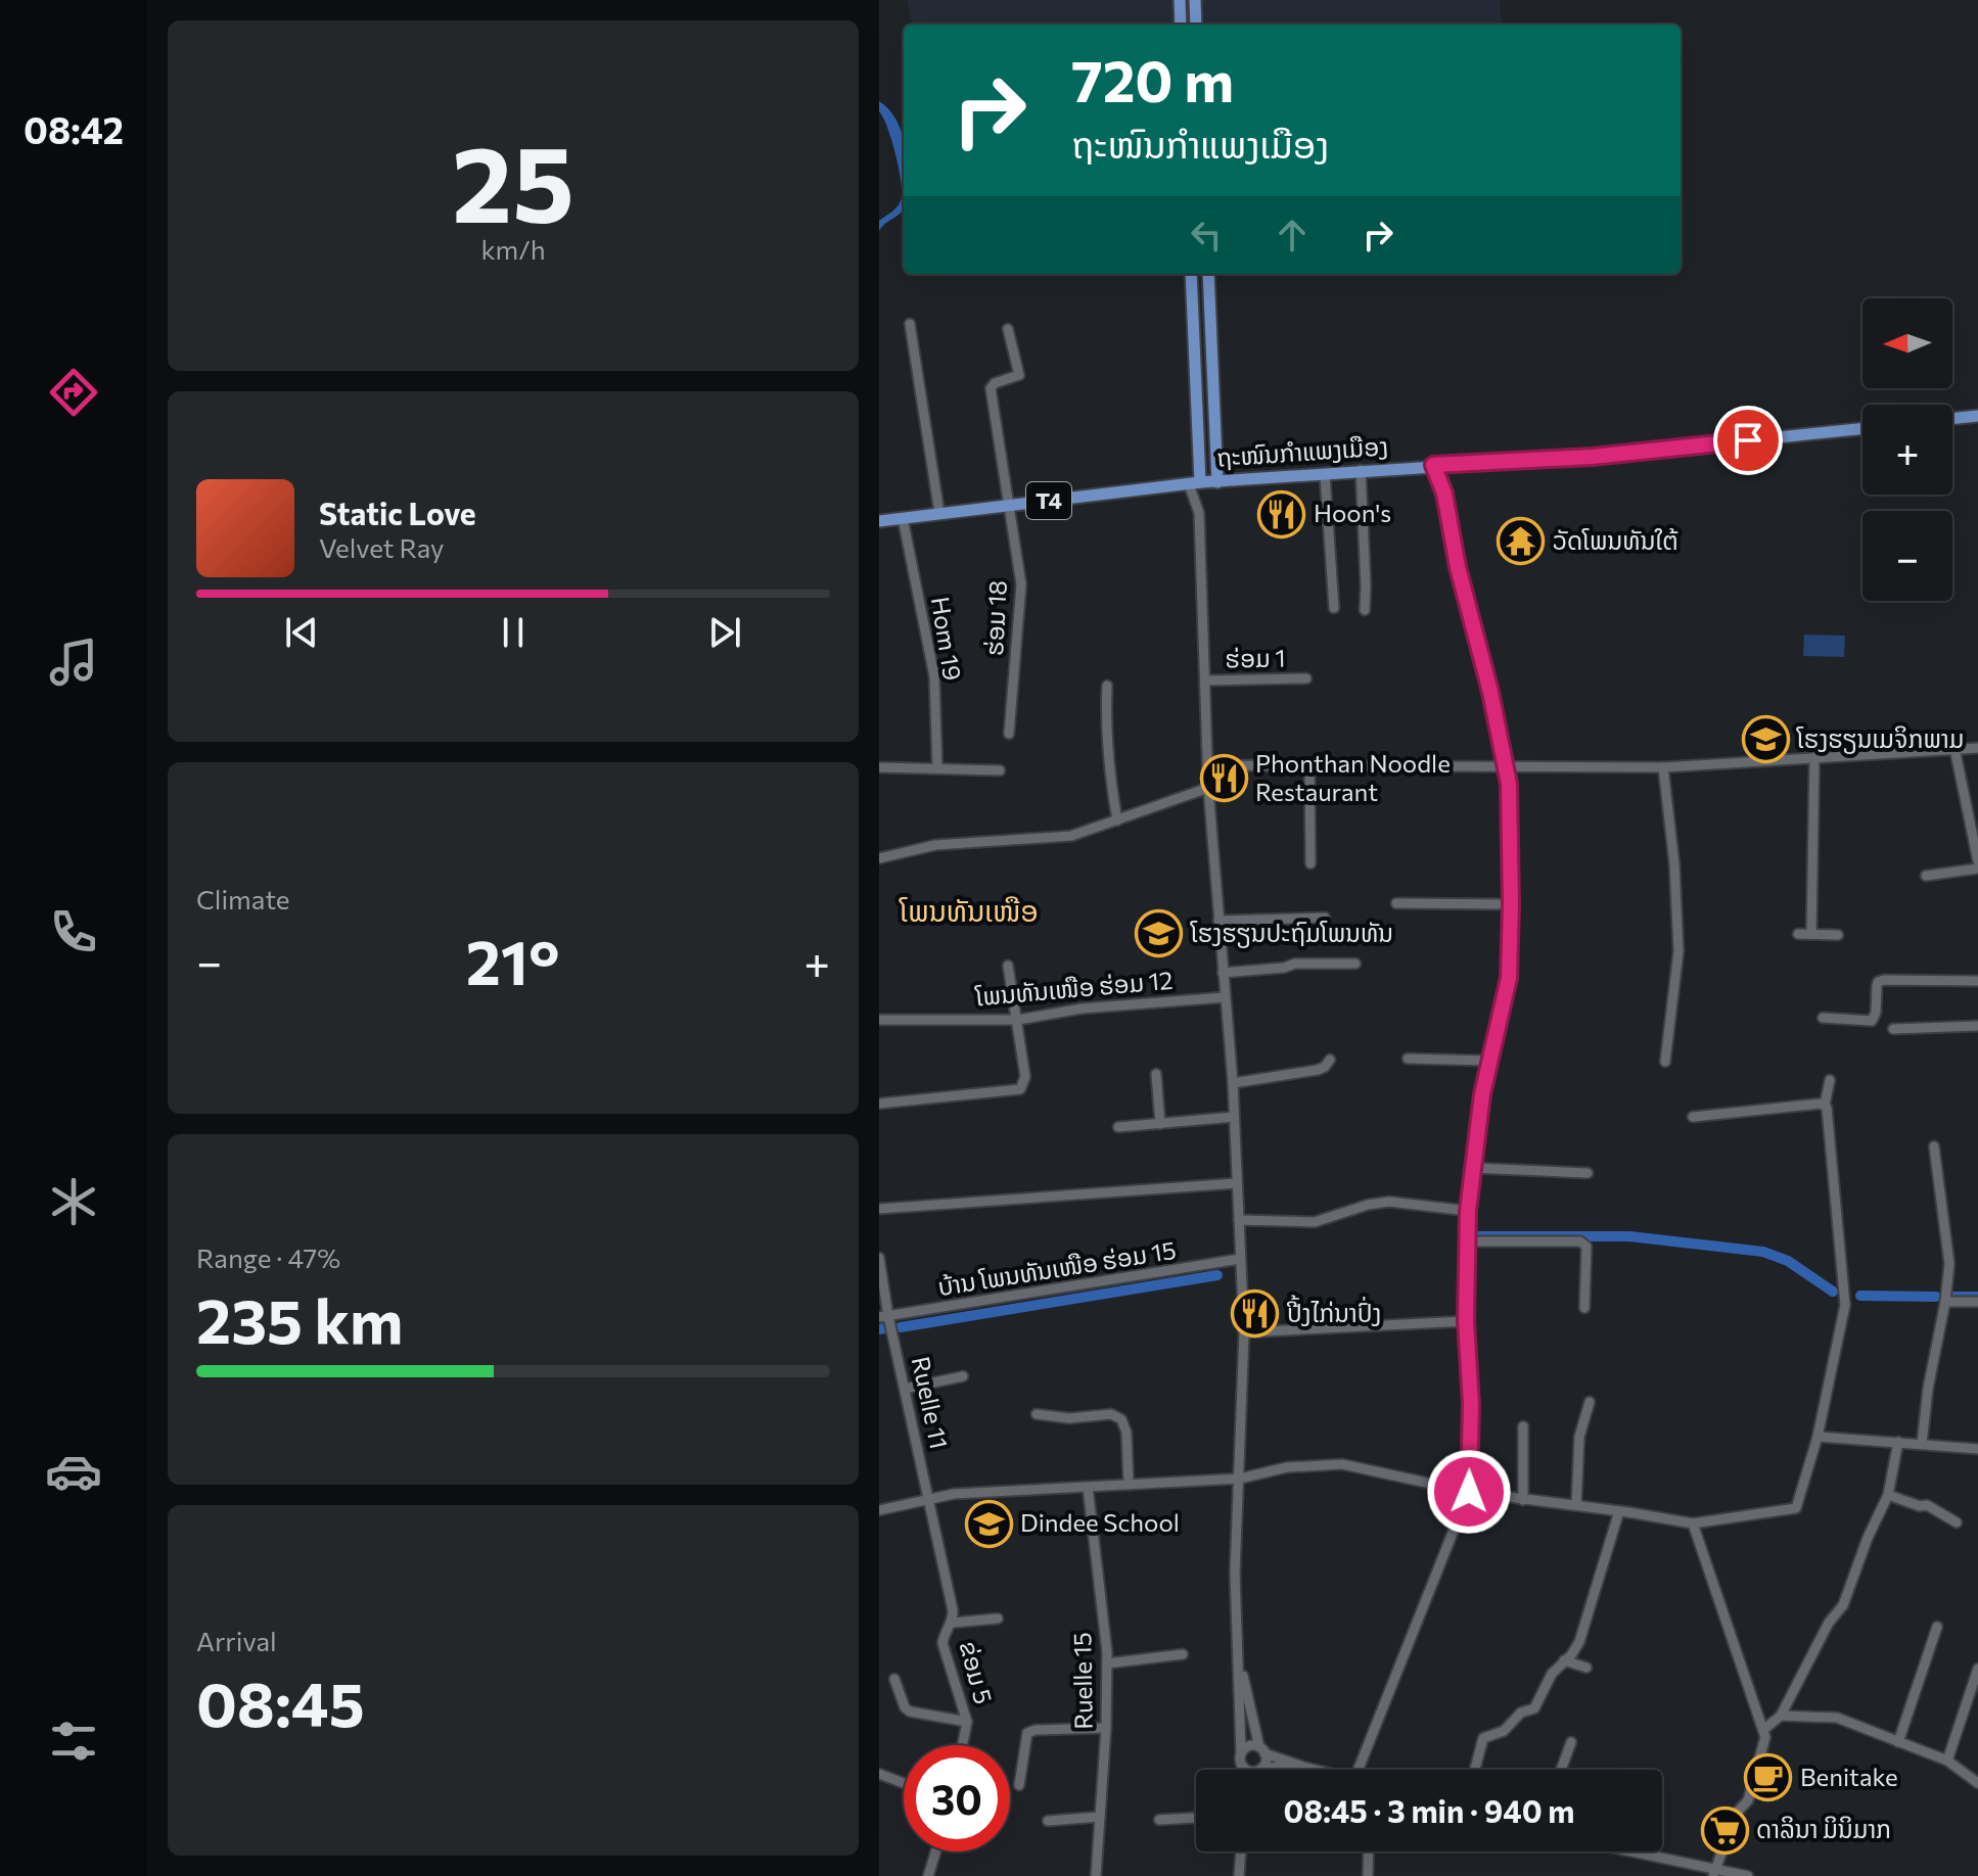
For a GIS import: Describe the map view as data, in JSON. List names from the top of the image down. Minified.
{"streets":{"main road":["ຖະໜົນກຳແພງເມືອງ","T4"],"street":["ຮ່ອມ 18","Hom 19","ຮ່ອມ 1","ໂພນທັນເໜືອ ຮ່ອມ 12","ບ້ານ ໂພນທັນເໜືອ ຮ່ອມ 15","Ruelle 11","ຂ່ອມ 5","Ruelle 15"]},"crossings":[["ຖະໜົນກຳແພງເມືອງ","ຮ່ອມ 18"],["ຖະໜົນກຳແພງເມືອງ","Hom 19"],["ບ້ານ ໂພນທັນເໜືອ ຮ່ອມ 15","Ruelle 11"],["Ruelle 11","ຂ່ອມ 5"]],"districts":["ໂພນທັນເໜືອ"],"places":{"restaurant":["Hoon's","Phonthan Noodle Restaurant","ປີ້ງໄກ່ນາປົ່ງ"],"temple":["ວັດໂພນທັນໃຕ້"],"school or university":["ໂຮງຮຽນເມຈິກພາມ","ໂຮງຮຽນປະຖົມໂພນທັນ","Dindee School"],"cafe":["Benitake"],"supermarket":["ດາລິນາ ມິນິມາກ"]},"north":"left","page":{"tabs":"08:42","tile":[["25","km/h"],"Climate",["Range · 47%","235 km"],["Arrival","08:45"]],"turn":["720 m","ຖະໜົນກຳແພງເມືອງ"],"map_buttons":["+","−"],"song":["Static Love","Velvet Ray"],"heat":["−","21°","+"],"limit":"30","trip":"08:45 · 3 min · 940 m"}}
